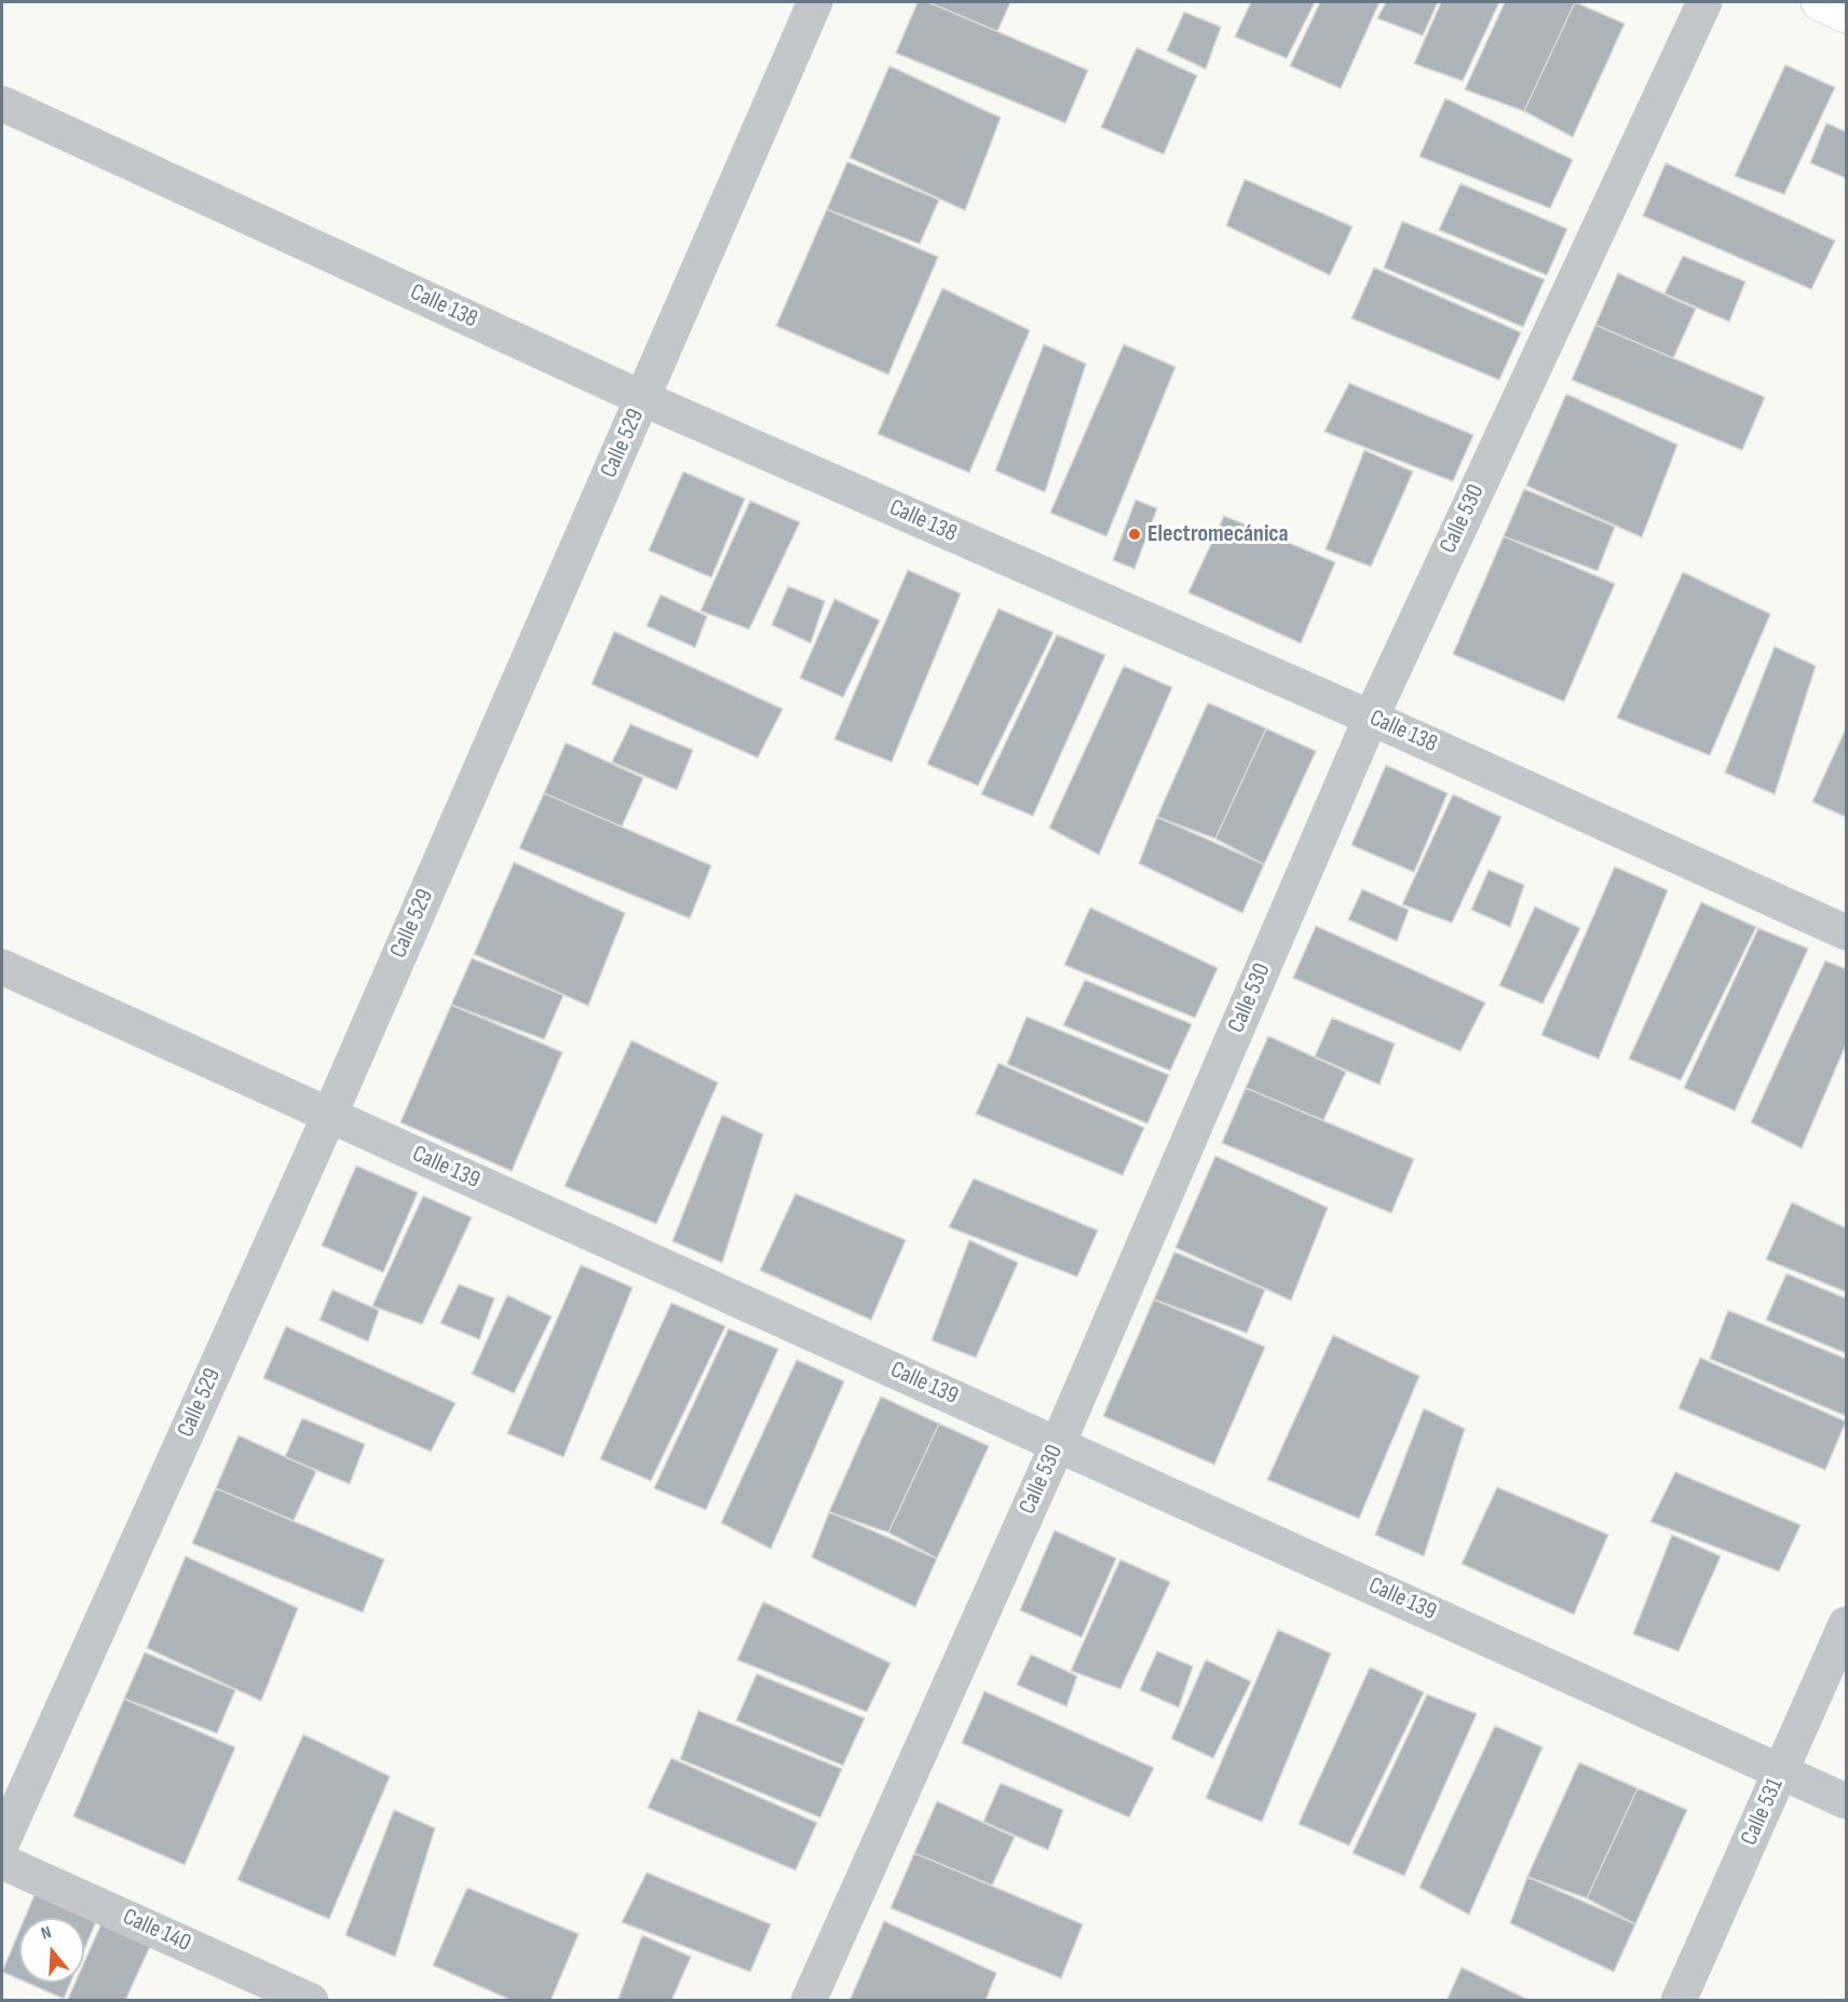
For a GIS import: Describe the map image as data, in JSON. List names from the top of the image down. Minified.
{"streets":{"street":["Calle 138","Calle 529","Calle 530","Calle 139","Calle 531","Calle 140"]},"crossings":[["Calle 138","Calle 529"],["Calle 138","Calle 530"],["Calle 529","Calle 139"],["Calle 530","Calle 139"],["Calle 139","Calle 531"]],"places":["Electromecánica"],"north":"top"}
